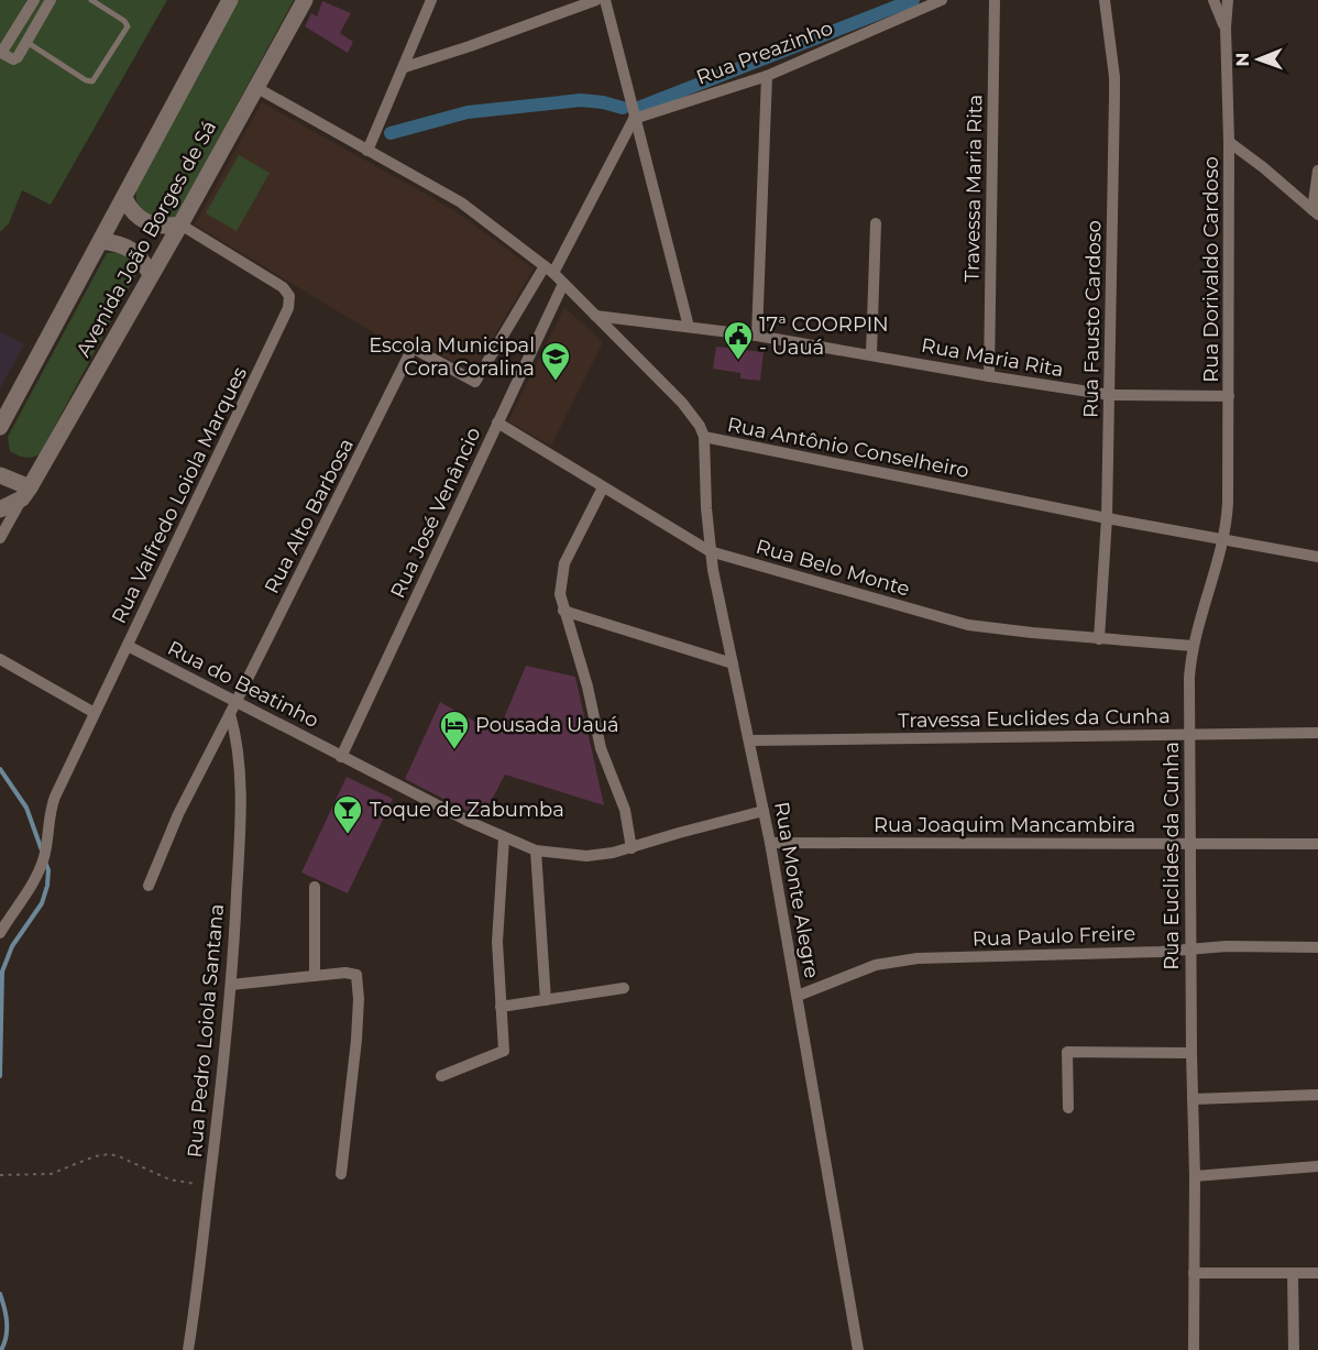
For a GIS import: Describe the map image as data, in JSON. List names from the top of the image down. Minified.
{"streets":{"main road":["Avenida João Borges de Sá"],"street":["Rua Preazinho","Travessa Maria Rita","Rua Dorivaldo Cardoso","Rua Fausto Cardoso","Rua Maria Rita","Rua Antônio Conselheiro","Rua Valfredo Loiola Marques","Rua José Venâncio","Rua Alto Barbosa","Rua Belo Monte","Rua do Beatinho","Travessa Euclides da Cunha","Rua Joaquim Mancambira","Rua Euclides da Cunha","Rua Monte Alegre","Rua Paulo Freire","Rua Pedro Loiola Santana"]},"crossings":[["Travessa Maria Rita","Rua Maria Rita"],["Avenida João Borges de Sá","Rua Antônio Conselheiro"],["Avenida João Borges de Sá","Rua Valfredo Loiola Marques"],["Rua Dorivaldo Cardoso","Rua Maria Rita"],["Rua Dorivaldo Cardoso","Rua Antônio Conselheiro"],["Rua Dorivaldo Cardoso","Rua Euclides da Cunha"],["Rua Fausto Cardoso","Rua Maria Rita"],["Rua Fausto Cardoso","Rua Antônio Conselheiro"],["Rua Fausto Cardoso","Rua Belo Monte"],["Rua Maria Rita","Rua Antônio Conselheiro"],["Rua Antônio Conselheiro","Rua José Venâncio"],["Rua Antônio Conselheiro","Rua Alto Barbosa"],["Rua Antônio Conselheiro","Rua Euclides da Cunha"],["Rua Antônio Conselheiro","Rua Monte Alegre"],["Rua Valfredo Loiola Marques","Rua do Beatinho"],["Rua José Venâncio","Rua Belo Monte"],["Rua José Venâncio","Rua do Beatinho"],["Rua Alto Barbosa","Rua do Beatinho"],["Rua Alto Barbosa","Rua Pedro Loiola Santana"],["Rua Belo Monte","Rua Euclides da Cunha"],["Rua Belo Monte","Rua Monte Alegre"],["Travessa Euclides da Cunha","Rua Euclides da Cunha"],["Travessa Euclides da Cunha","Rua Monte Alegre"],["Rua Joaquim Mancambira","Rua Euclides da Cunha"],["Rua Joaquim Mancambira","Rua Monte Alegre"],["Rua Euclides da Cunha","Rua Paulo Freire"],["Rua Monte Alegre","Rua Paulo Freire"]],"places":{"public building":["17ª COORPIN - Uauá"],"school or university":["Escola Municipal Cora Coralina"],"hotel":["Pousada Uauá"],"bar":["Toque de Zabumba"]},"north":"left"}
